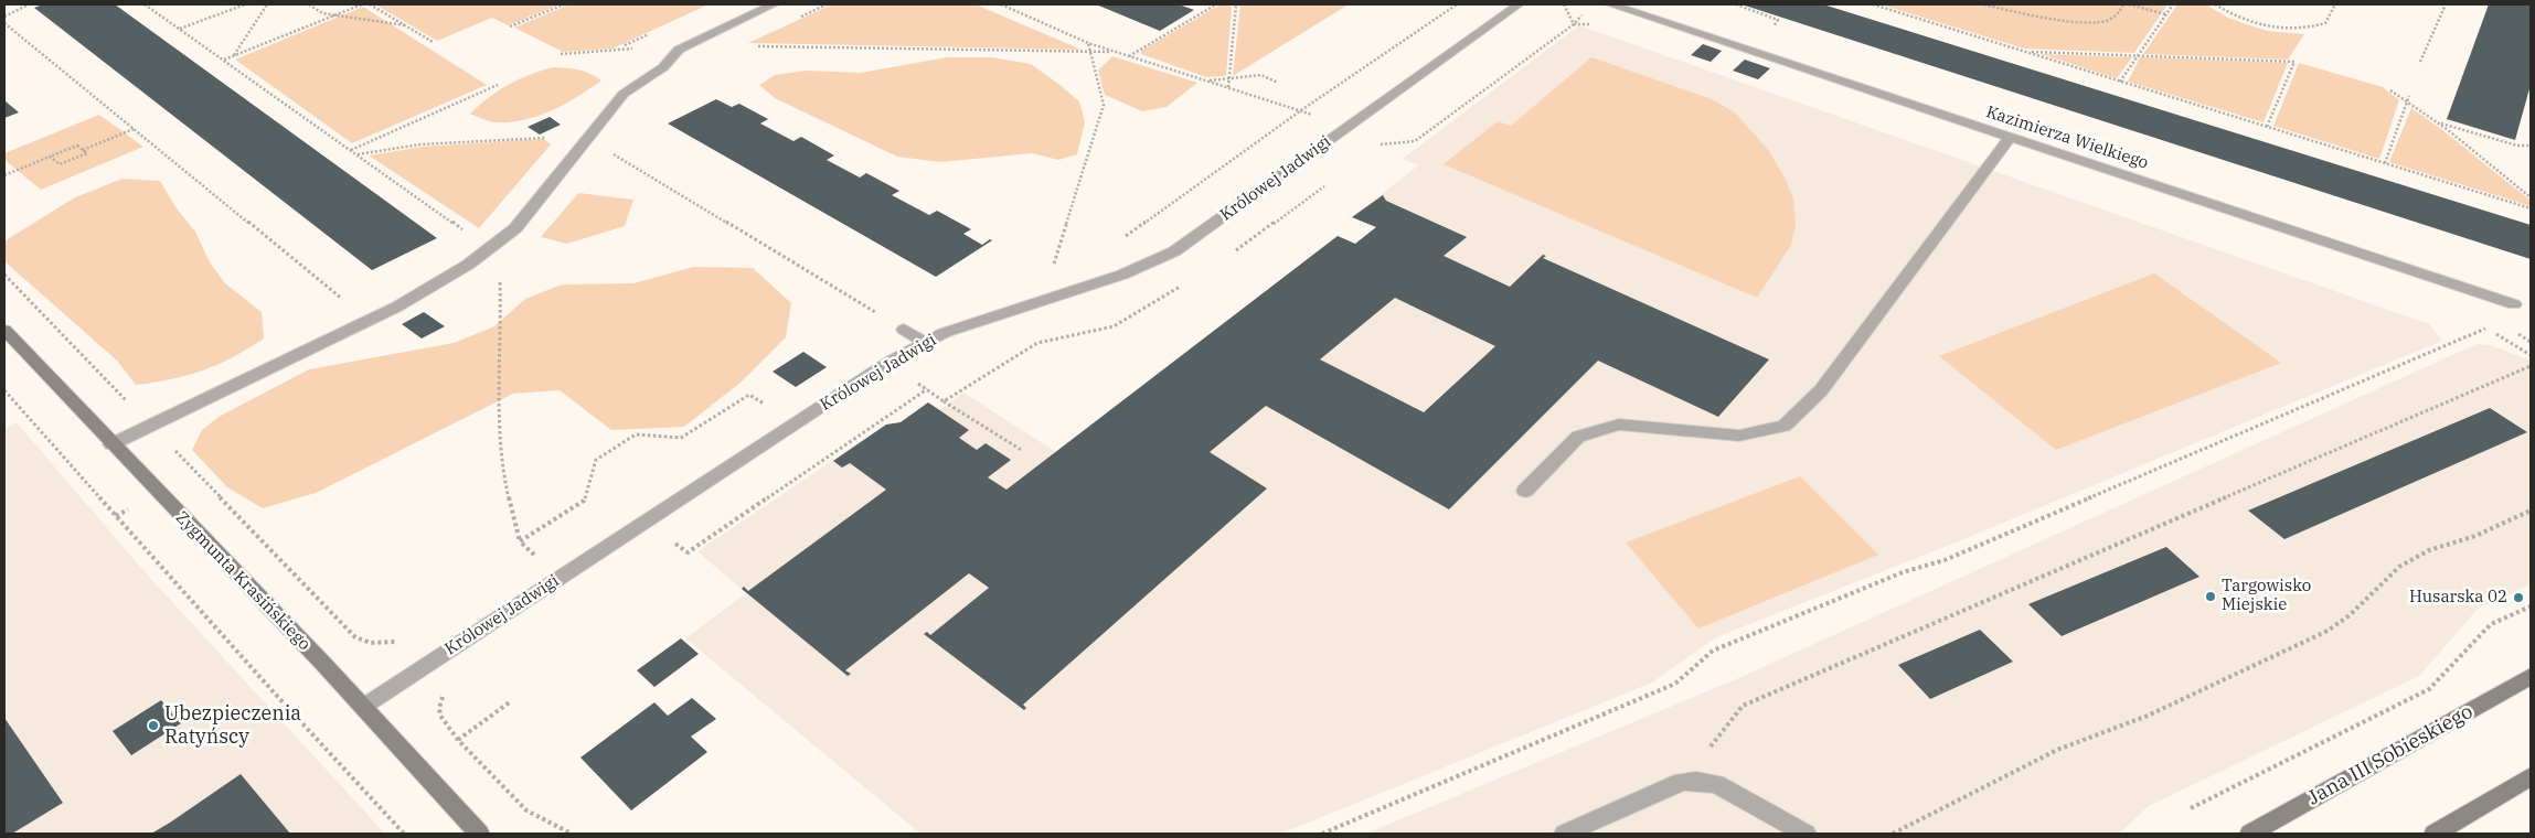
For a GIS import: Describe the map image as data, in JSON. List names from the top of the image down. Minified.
{"streets":{"street":["Kazimierza Wielkiego","Królowej Jadwigi","Zygmunta Krasińskiego","Jana III Sobieskiego"]},"crossings":[["Królowej Jadwigi","Zygmunta Krasińskiego"]],"places":["Targowisko Miejskie","Husarska 02","Ubezpieczenia Ratyńscy"]}
